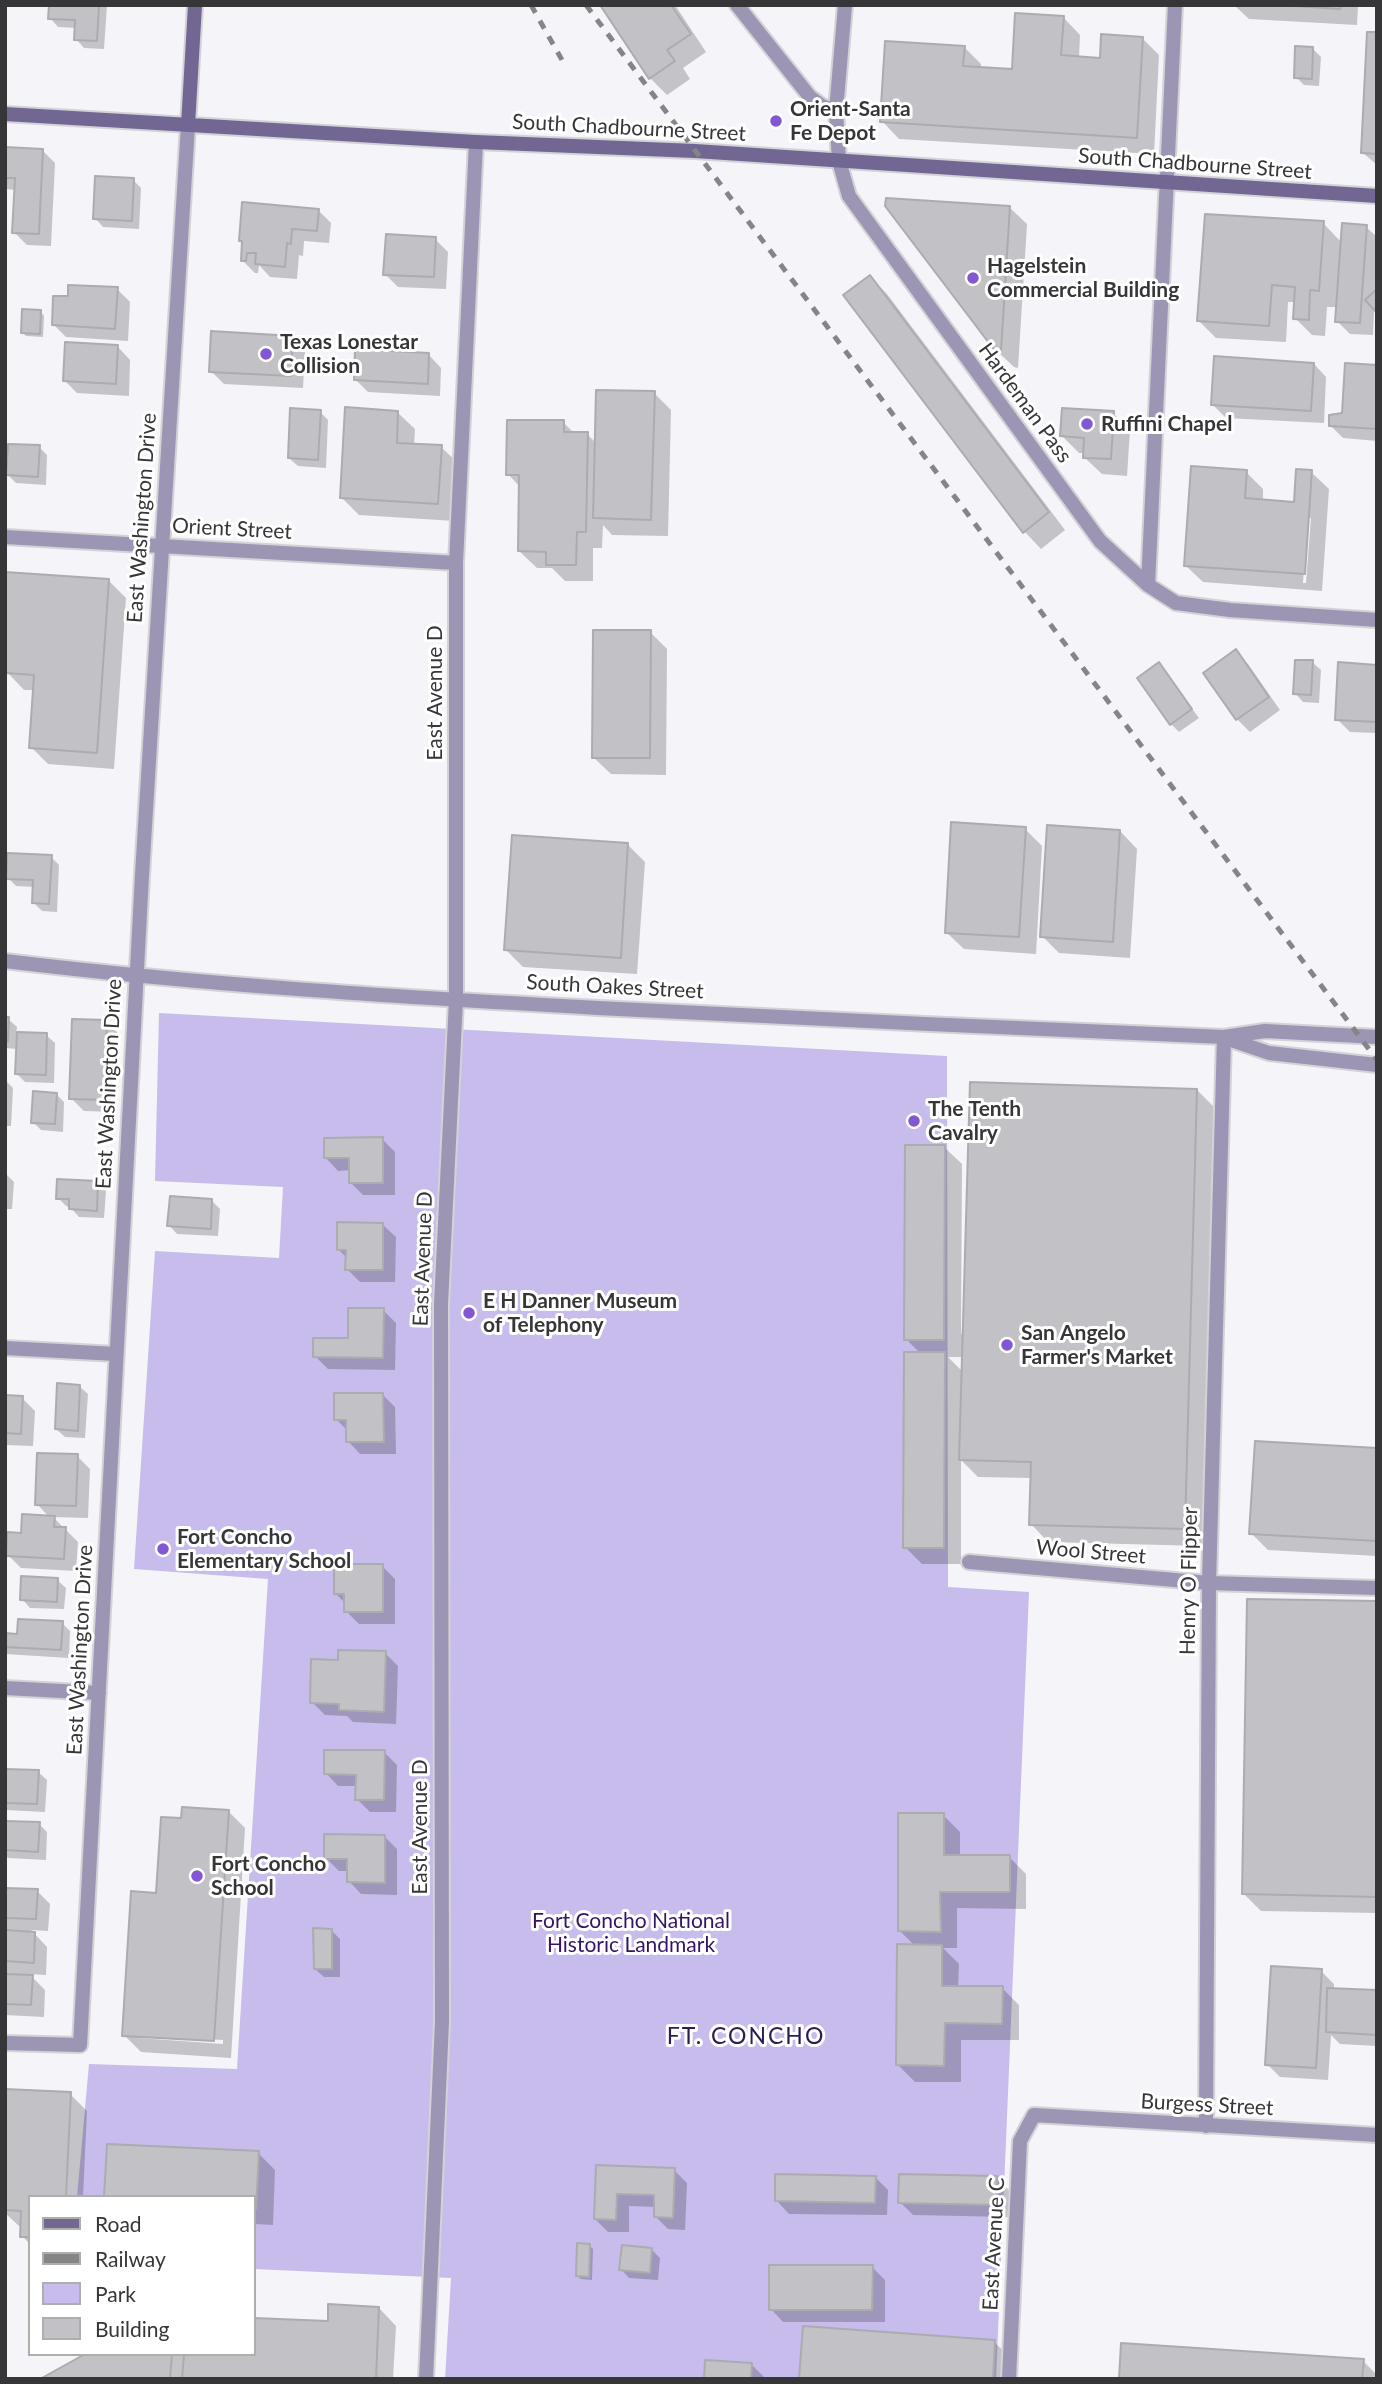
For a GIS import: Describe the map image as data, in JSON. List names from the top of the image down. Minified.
{"streets":{"main road":["South Chadbourne Street"],"street":["Hardeman Pass","East Washington Drive","Orient Street","East Avenue D","South Oakes Street","Wool Street","Henry O Flipper","Burgess Street","East Avenue C"]},"crossings":[["South Chadbourne Street","Hardeman Pass"],["South Chadbourne Street","East Washington Drive"],["South Chadbourne Street","East Avenue D"],["East Washington Drive","Orient Street"],["East Washington Drive","South Oakes Street"],["Orient Street","East Avenue D"],["East Avenue D","South Oakes Street"],["South Oakes Street","Henry O Flipper"],["Wool Street","Henry O Flipper"],["Henry O Flipper","Burgess Street"],["Burgess Street","East Avenue C"]],"districts":["FT. CONCHO"],"parks":["Fort Concho National Historic Landmark"],"places":["Orient-Santa Fe Depot","Hagelstein Commercial Building","Texas Lonestar Collision","Ruffini Chapel","The Tenth Cavalry","E H Danner Museum of Telephony","San Angelo Farmer's Market","Fort Concho Elementary School","Fort Concho School"],"legend":["Road","Railway","Park","Building"]}
